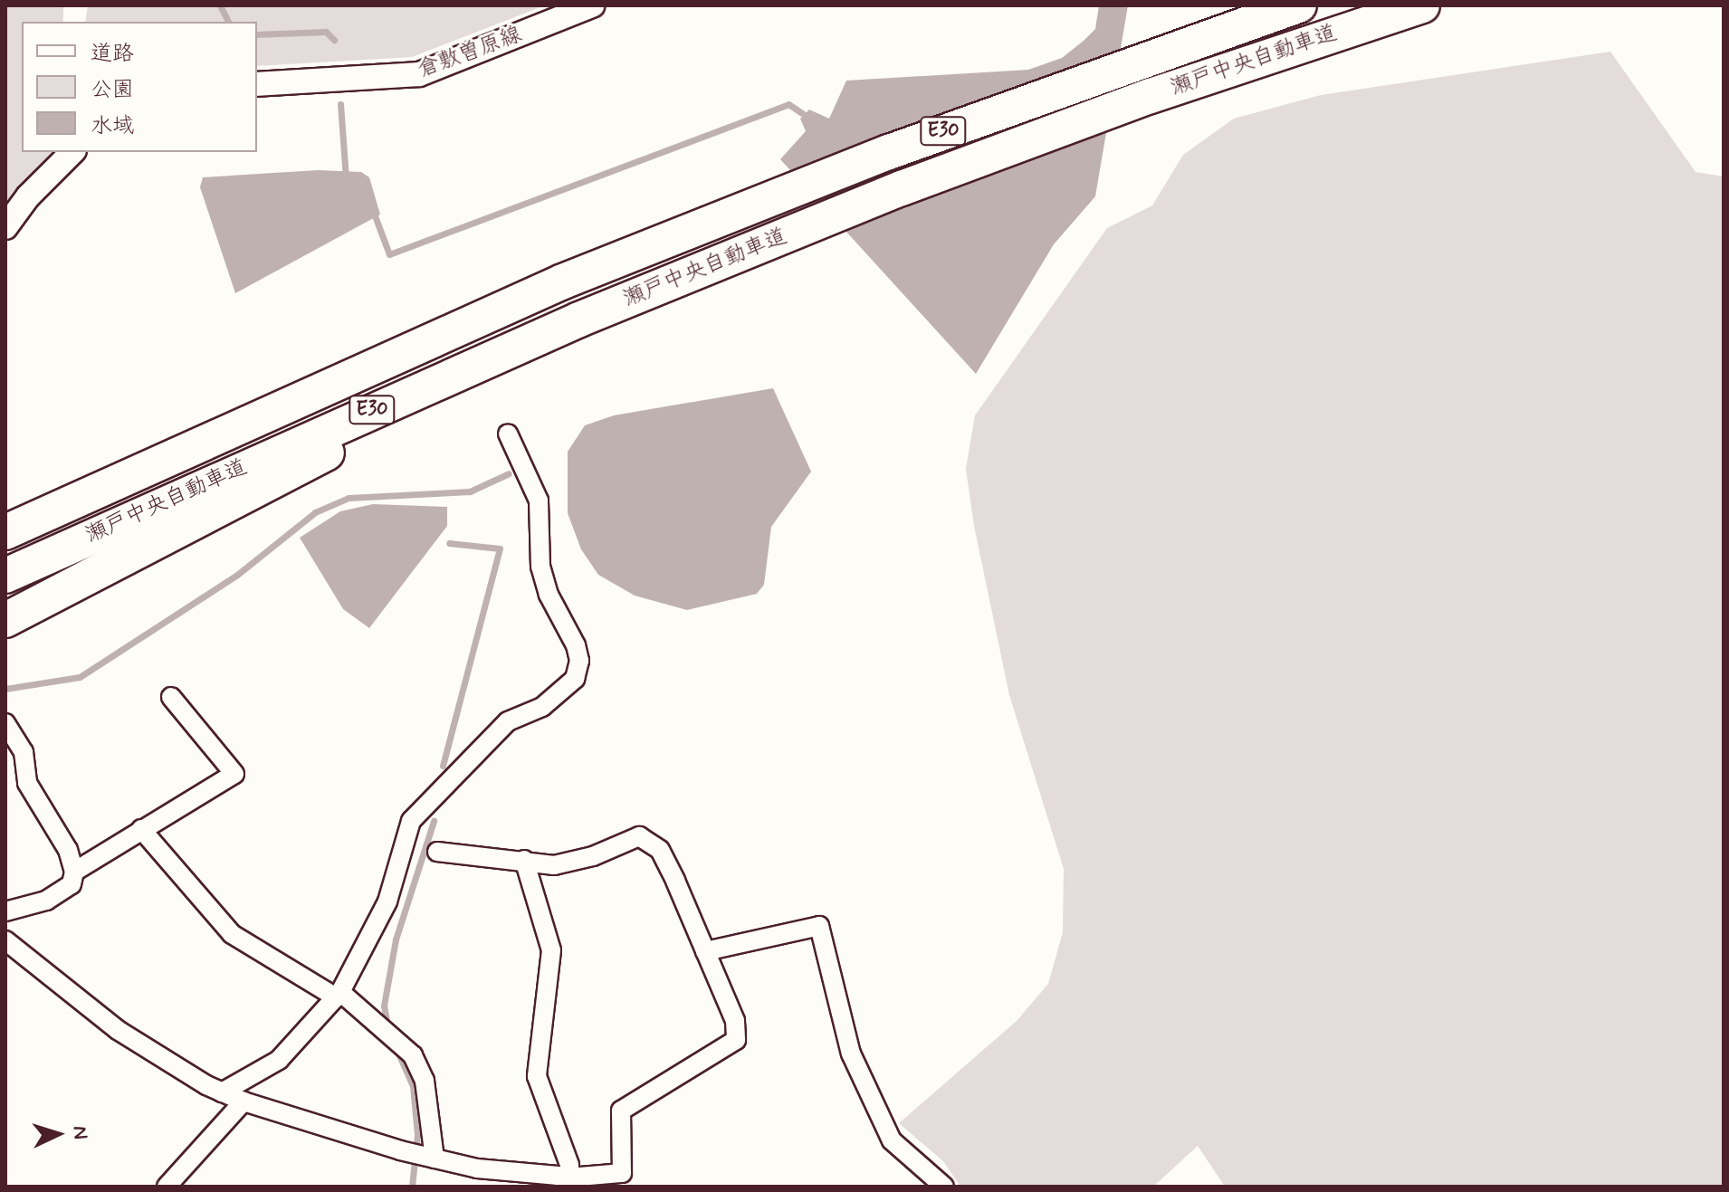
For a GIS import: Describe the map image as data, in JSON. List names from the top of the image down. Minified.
{"streets":{"highway":["瀬戸中央自動車道","E30"],"street":["倉敷曽原線"]},"legend":["道路","公園","水域"],"north":"right"}
